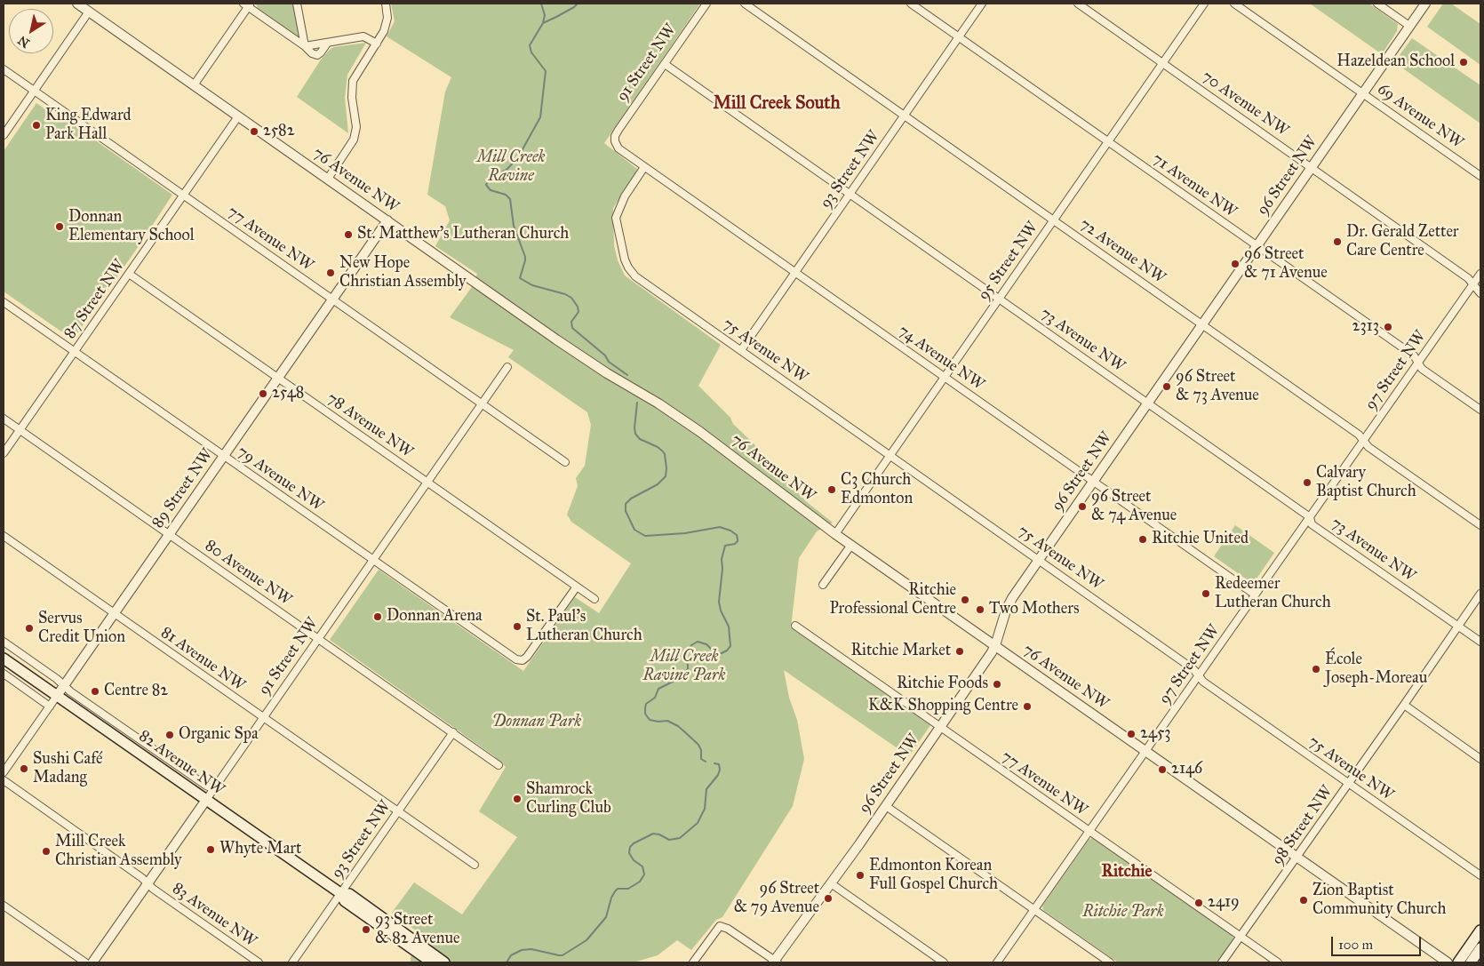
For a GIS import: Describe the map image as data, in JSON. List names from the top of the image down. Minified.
{"streets":{"main road":["82 Avenue NW"],"street":["91 Street NW","70 Avenue NW","69 Avenue NW","93 Street NW","96 Street NW","76 Avenue NW","71 Avenue NW","77 Avenue NW","72 Avenue NW","95 Street NW","87 Street NW","73 Avenue NW","75 Avenue NW","74 Avenue NW","97 Street NW","78 Avenue NW","79 Avenue NW","89 Street NW","80 Avenue NW","81 Avenue NW","98 Street NW","83 Avenue NW"]},"crossings":[["91 Street NW","77 Avenue NW"],["91 Street NW","73 Avenue NW"],["91 Street NW","74 Avenue NW"],["91 Street NW","78 Avenue NW"],["91 Street NW","79 Avenue NW"],["91 Street NW","80 Avenue NW"],["91 Street NW","81 Avenue NW"],["91 Street NW","82 Avenue NW"],["91 Street NW","83 Avenue NW"],["70 Avenue NW","96 Street NW"],["70 Avenue NW","95 Street NW"],["70 Avenue NW","97 Street NW"],["69 Avenue NW","96 Street NW"],["93 Street NW","71 Avenue NW"],["93 Street NW","72 Avenue NW"],["93 Street NW","73 Avenue NW"],["93 Street NW","75 Avenue NW"],["93 Street NW","74 Avenue NW"],["93 Street NW","80 Avenue NW"],["93 Street NW","81 Avenue NW"],["93 Street NW","82 Avenue NW"],["96 Street NW","76 Avenue NW"],["96 Street NW","71 Avenue NW"],["96 Street NW","77 Avenue NW"],["96 Street NW","72 Avenue NW"],["96 Street NW","73 Avenue NW"],["96 Street NW","75 Avenue NW"],["96 Street NW","74 Avenue NW"],["76 Avenue NW","95 Street NW"],["76 Avenue NW","87 Street NW"],["76 Avenue NW","97 Street NW"],["76 Avenue NW","89 Street NW"],["76 Avenue NW","98 Street NW"],["71 Avenue NW","95 Street NW"],["71 Avenue NW","97 Street NW"],["77 Avenue NW","87 Street NW"],["77 Avenue NW","97 Street NW"],["77 Avenue NW","89 Street NW"],["77 Avenue NW","98 Street NW"],["72 Avenue NW","95 Street NW"],["72 Avenue NW","97 Street NW"],["95 Street NW","73 Avenue NW"],["95 Street NW","75 Avenue NW"],["95 Street NW","74 Avenue NW"],["87 Street NW","78 Avenue NW"],["87 Street NW","79 Avenue NW"],["87 Street NW","80 Avenue NW"],["73 Avenue NW","97 Street NW"],["73 Avenue NW","98 Street NW"],["75 Avenue NW","74 Avenue NW"],["75 Avenue NW","97 Street NW"],["75 Avenue NW","98 Street NW"],["74 Avenue NW","97 Street NW"],["78 Avenue NW","79 Avenue NW"],["78 Avenue NW","89 Street NW"],["79 Avenue NW","89 Street NW"],["89 Street NW","80 Avenue NW"],["89 Street NW","81 Avenue NW"],["89 Street NW","82 Avenue NW"]],"districts":["Mill Creek South","Ritchie"],"parks":["Mill Creek Ravine","Mill Creek Ravine Park","Donnan Park","Ritchie Park"],"places":["Hazeldean School","King Edward Park Hall","2582","Donnan Elementary School","St. Matthew's Lutheran Church","Dr. Gerald Zetter Care Centre","96 Street & 71 Avenue","New Hope Christian Assembly","2313","96 Street & 73 Avenue","2548","Calvary Baptist Church","C3 Church Edmonton","96 Street & 74 Avenue","Ritchie United","Redeemer Lutheran Church","Ritchie Professional Centre","Two Mothers","Donnan Arena","St. Paul's Lutheran Church","Servus Credit Union","Ritchie Market","École Joseph-Moreau","Ritchie Foods","Centre 82","K&K Shopping Centre","2453","Organic Spa","Sushi Café Madang","2146","Shamrock Curling Club","Whyte Mart","Mill Creek Christian Assembly","Edmonton Korean Full Gospel Church","96 Street & 79 Avenue","Zion Baptist Community Church","2419","93 Street & 82 Avenue"],"scale_bar":"100 m","north":"bottom left"}
